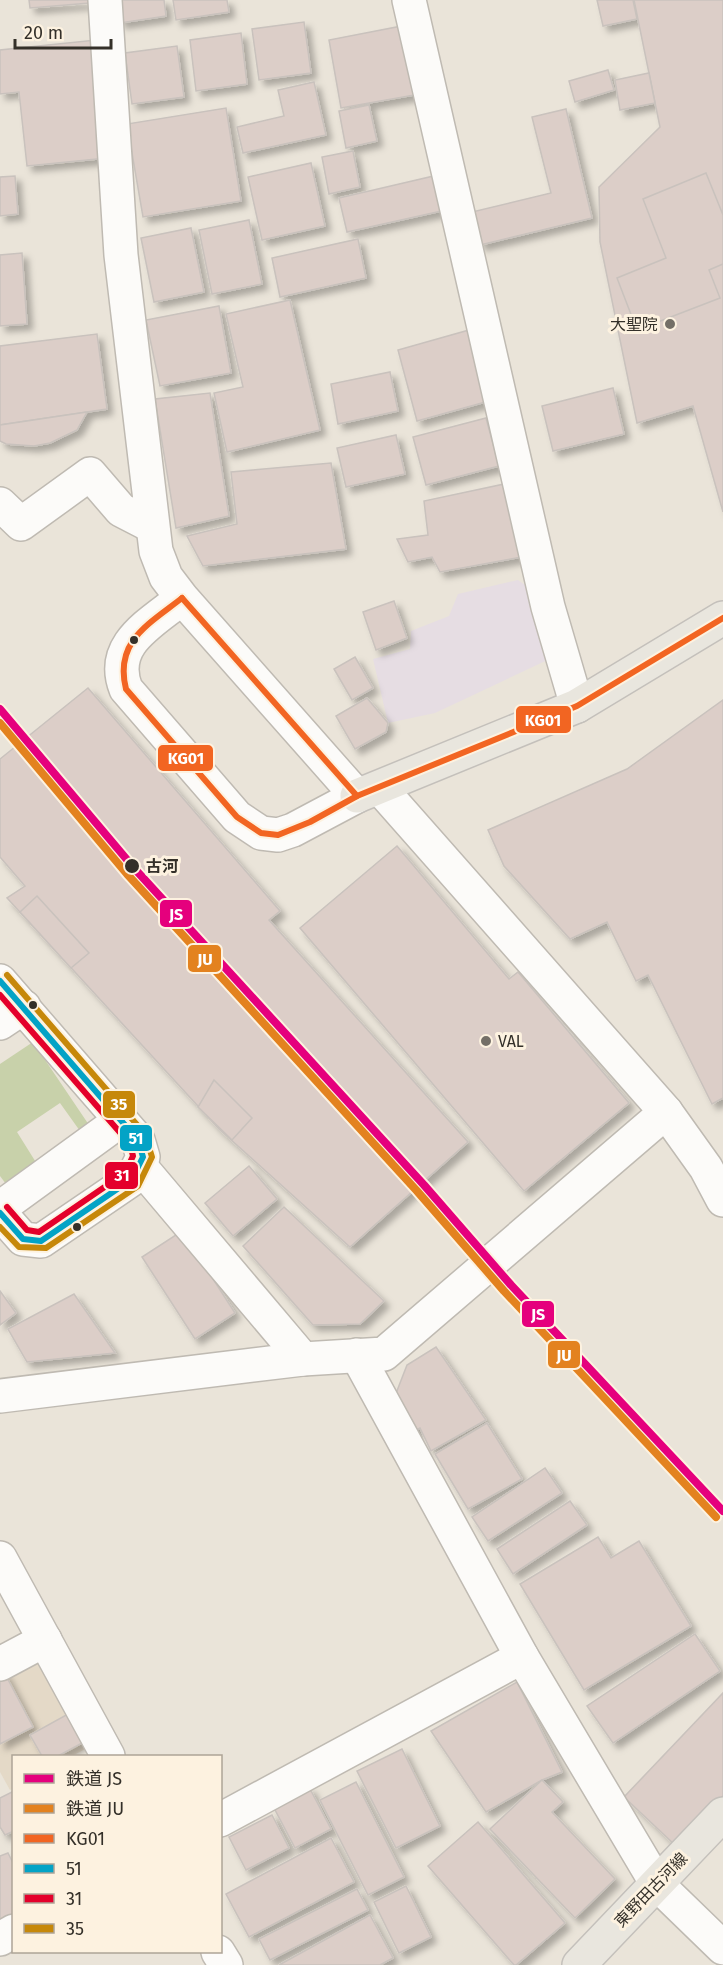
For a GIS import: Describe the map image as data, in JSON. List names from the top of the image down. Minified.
{"streets":{"main road":["東野田古河線"]},"places":["大聖院","古河","VAL"],"lines":["transit line KG01","rail line JS","rail line JU","transit line 35","transit line 51","transit line 31"],"legend":["鉄道 JS","鉄道 JU","KG01","51","31","35"],"scale_bar":"20 m"}
